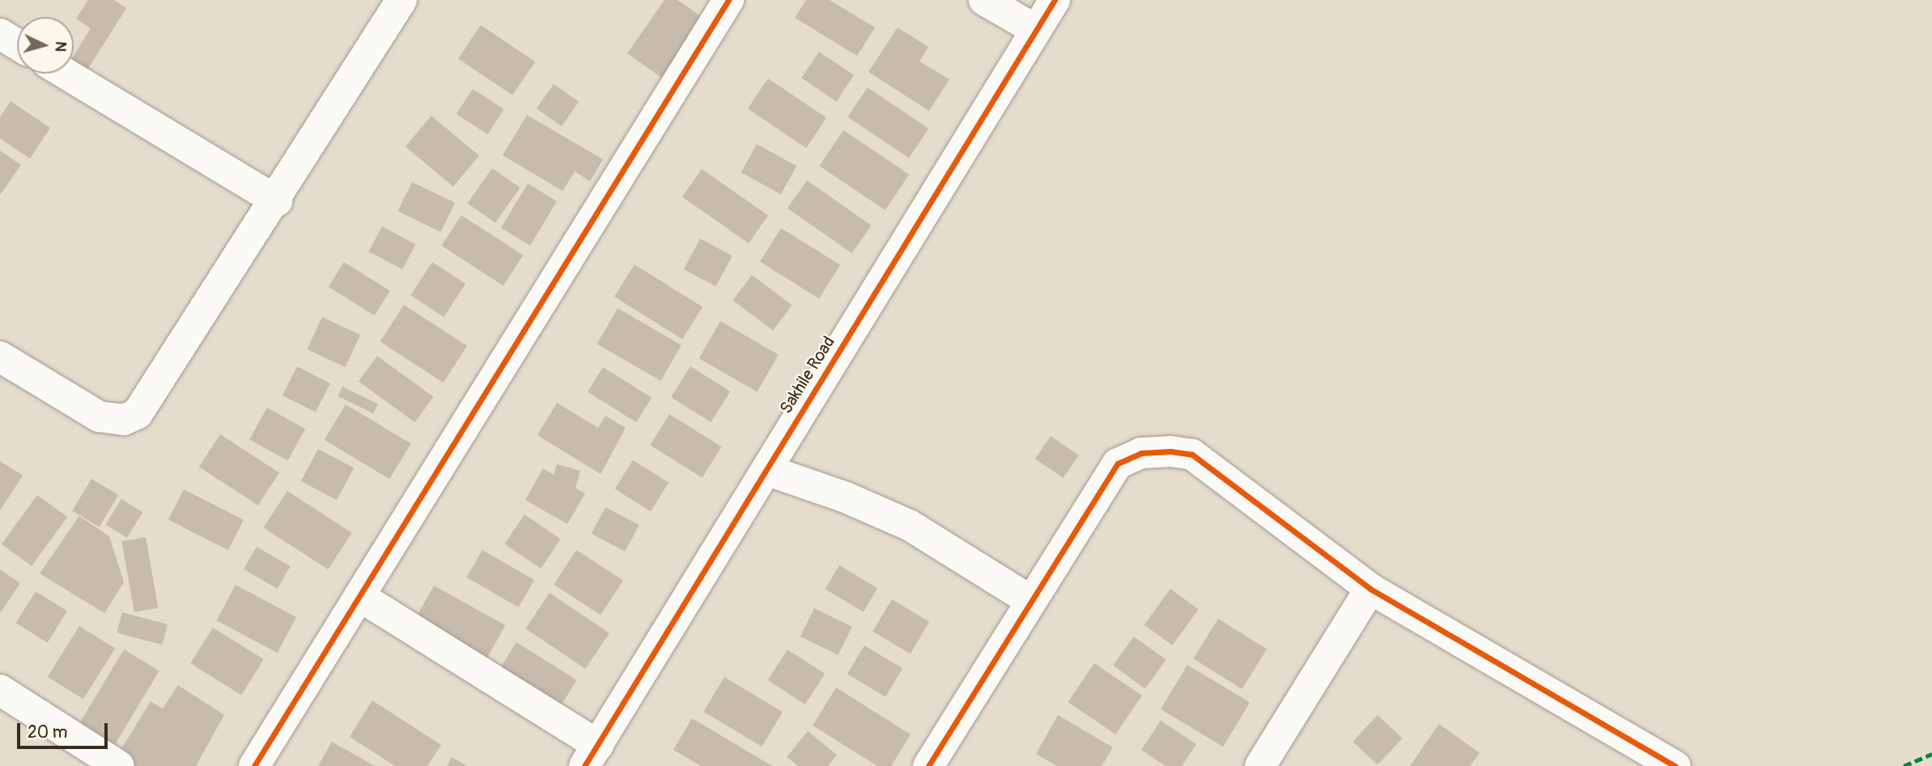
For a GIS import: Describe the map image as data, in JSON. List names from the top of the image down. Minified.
{"streets":{"street":["Sakhile Road"]},"scale_bar":"20 m","north":"right"}
